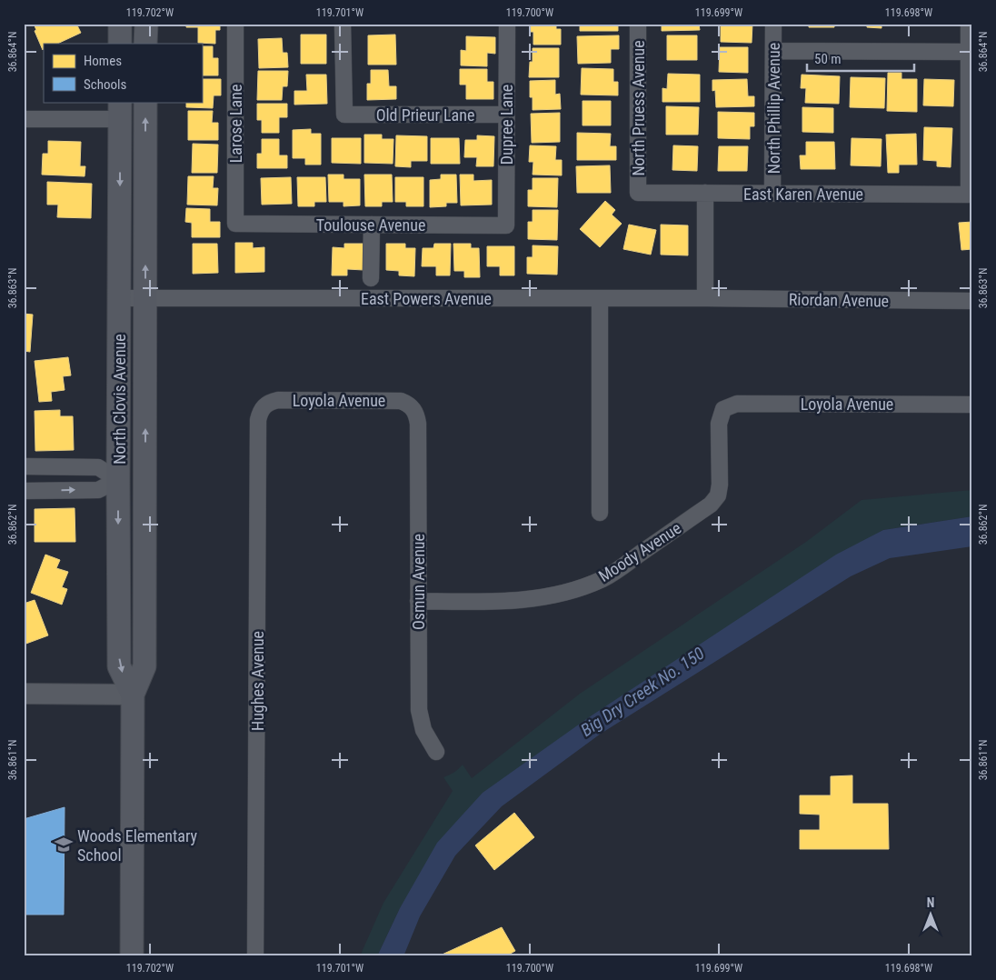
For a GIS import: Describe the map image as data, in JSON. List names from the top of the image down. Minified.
{"streets":{"main road":["North Clovis Avenue"],"street":["North Pruess Avenue","North Phillip Avenue","Old Prieur Lane","Larose Lane","Dupree Lane","East Karen Avenue","Toulouse Avenue","East Powers Avenue","Riordan Avenue","Loyola Avenue","Moody Avenue","Osmun Avenue","Hughes Avenue"]},"crossings":[["North Pruess Avenue","East Karen Avenue"],["North Phillip Avenue","East Karen Avenue"],["Old Prieur Lane","Dupree Lane"],["Larose Lane","Toulouse Avenue"],["Dupree Lane","Toulouse Avenue"],["East Powers Avenue","Riordan Avenue"],["East Powers Avenue","North Clovis Avenue"],["Loyola Avenue","Moody Avenue"],["Loyola Avenue","Osmun Avenue"],["Loyola Avenue","Hughes Avenue"],["Moody Avenue","Osmun Avenue"]],"water":["Big Dry Creek No. 150"],"places":{"school or university":["Woods Elementary School"]},"legend":["Homes","Schools"],"scale_bar":"50 m","north":"top","coordinates":["119.702°W","119.701°W","119.700°W","119.699°W","119.698°W","36.864°N","36.863°N","36.862°N","36.861°N"]}
